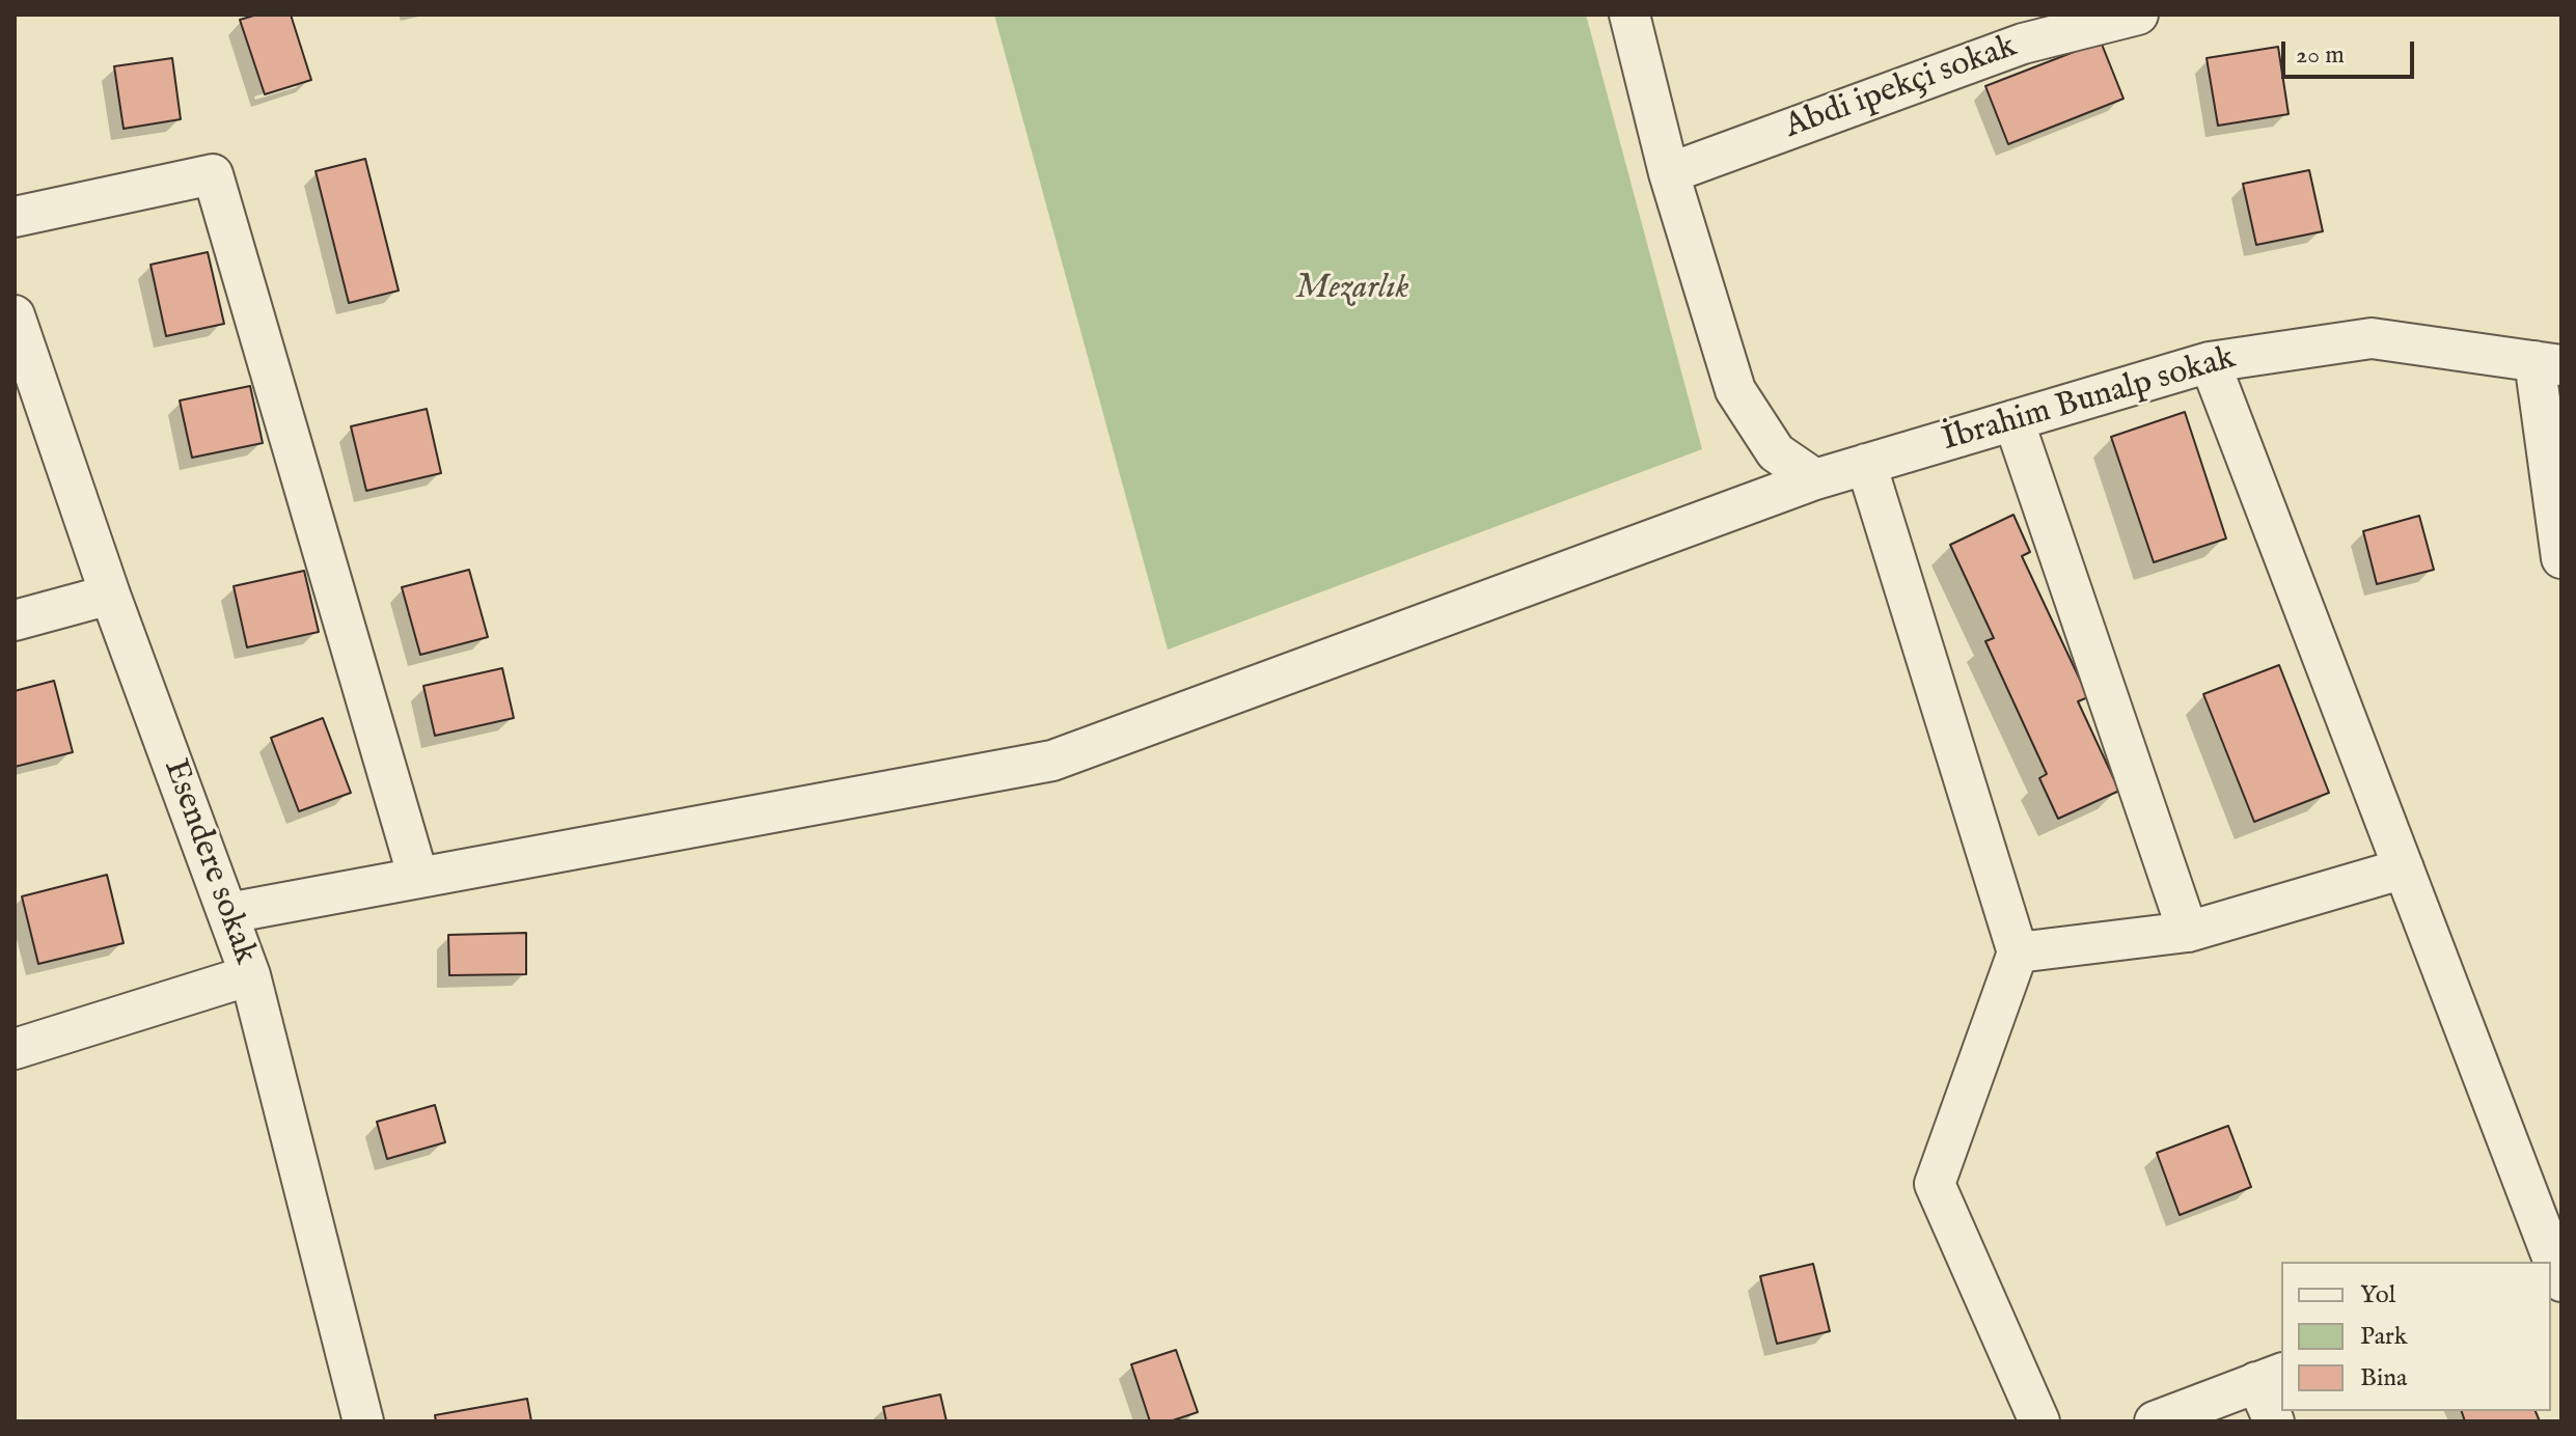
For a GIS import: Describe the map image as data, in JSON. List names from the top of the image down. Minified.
{"streets":{"street":["Abdi ipekçi sokak","İbrahim Bunalp sokak","Esendere sokak"]},"crossings":[["İbrahim Bunalp sokak","Esendere sokak"]],"parks":["Mezarlık"],"legend":["Yol","Park","Bina"],"scale_bar":"20 m"}
